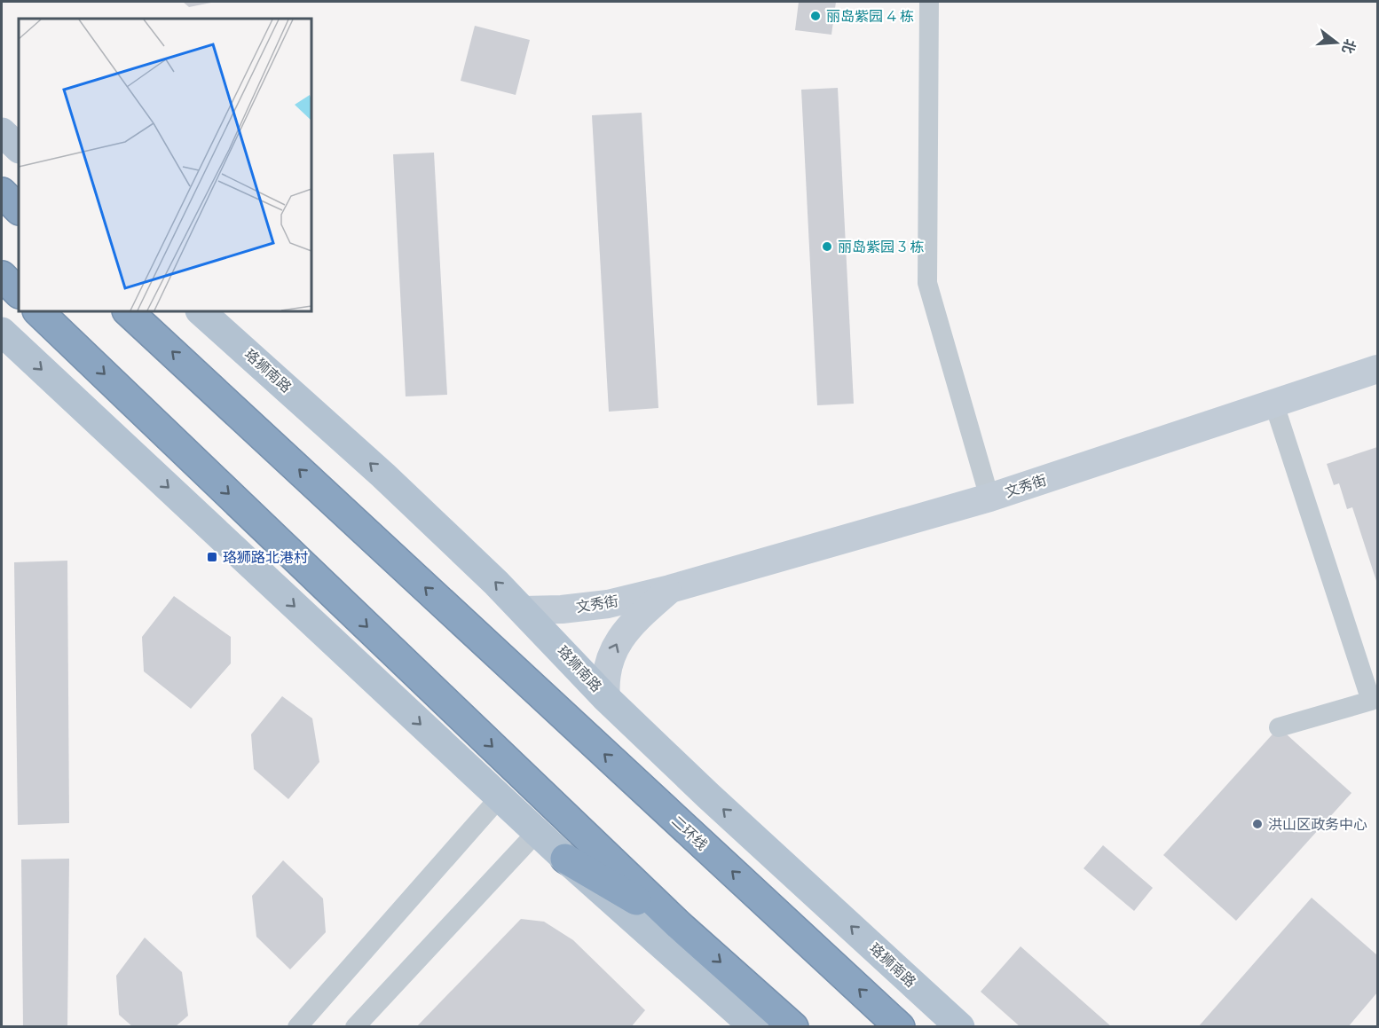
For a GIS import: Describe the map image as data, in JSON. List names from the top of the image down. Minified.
{"streets":{"highway":["二环线"],"main road":["珞狮南路"],"street":["文秀街"]},"crossings":[["珞狮南路","文秀街"]],"places":{"other":["丽岛紫园 4 栋","丽岛紫园 3 栋","洪山区政务中心"],"transit":["珞狮路北港村"]},"north":"right"}
